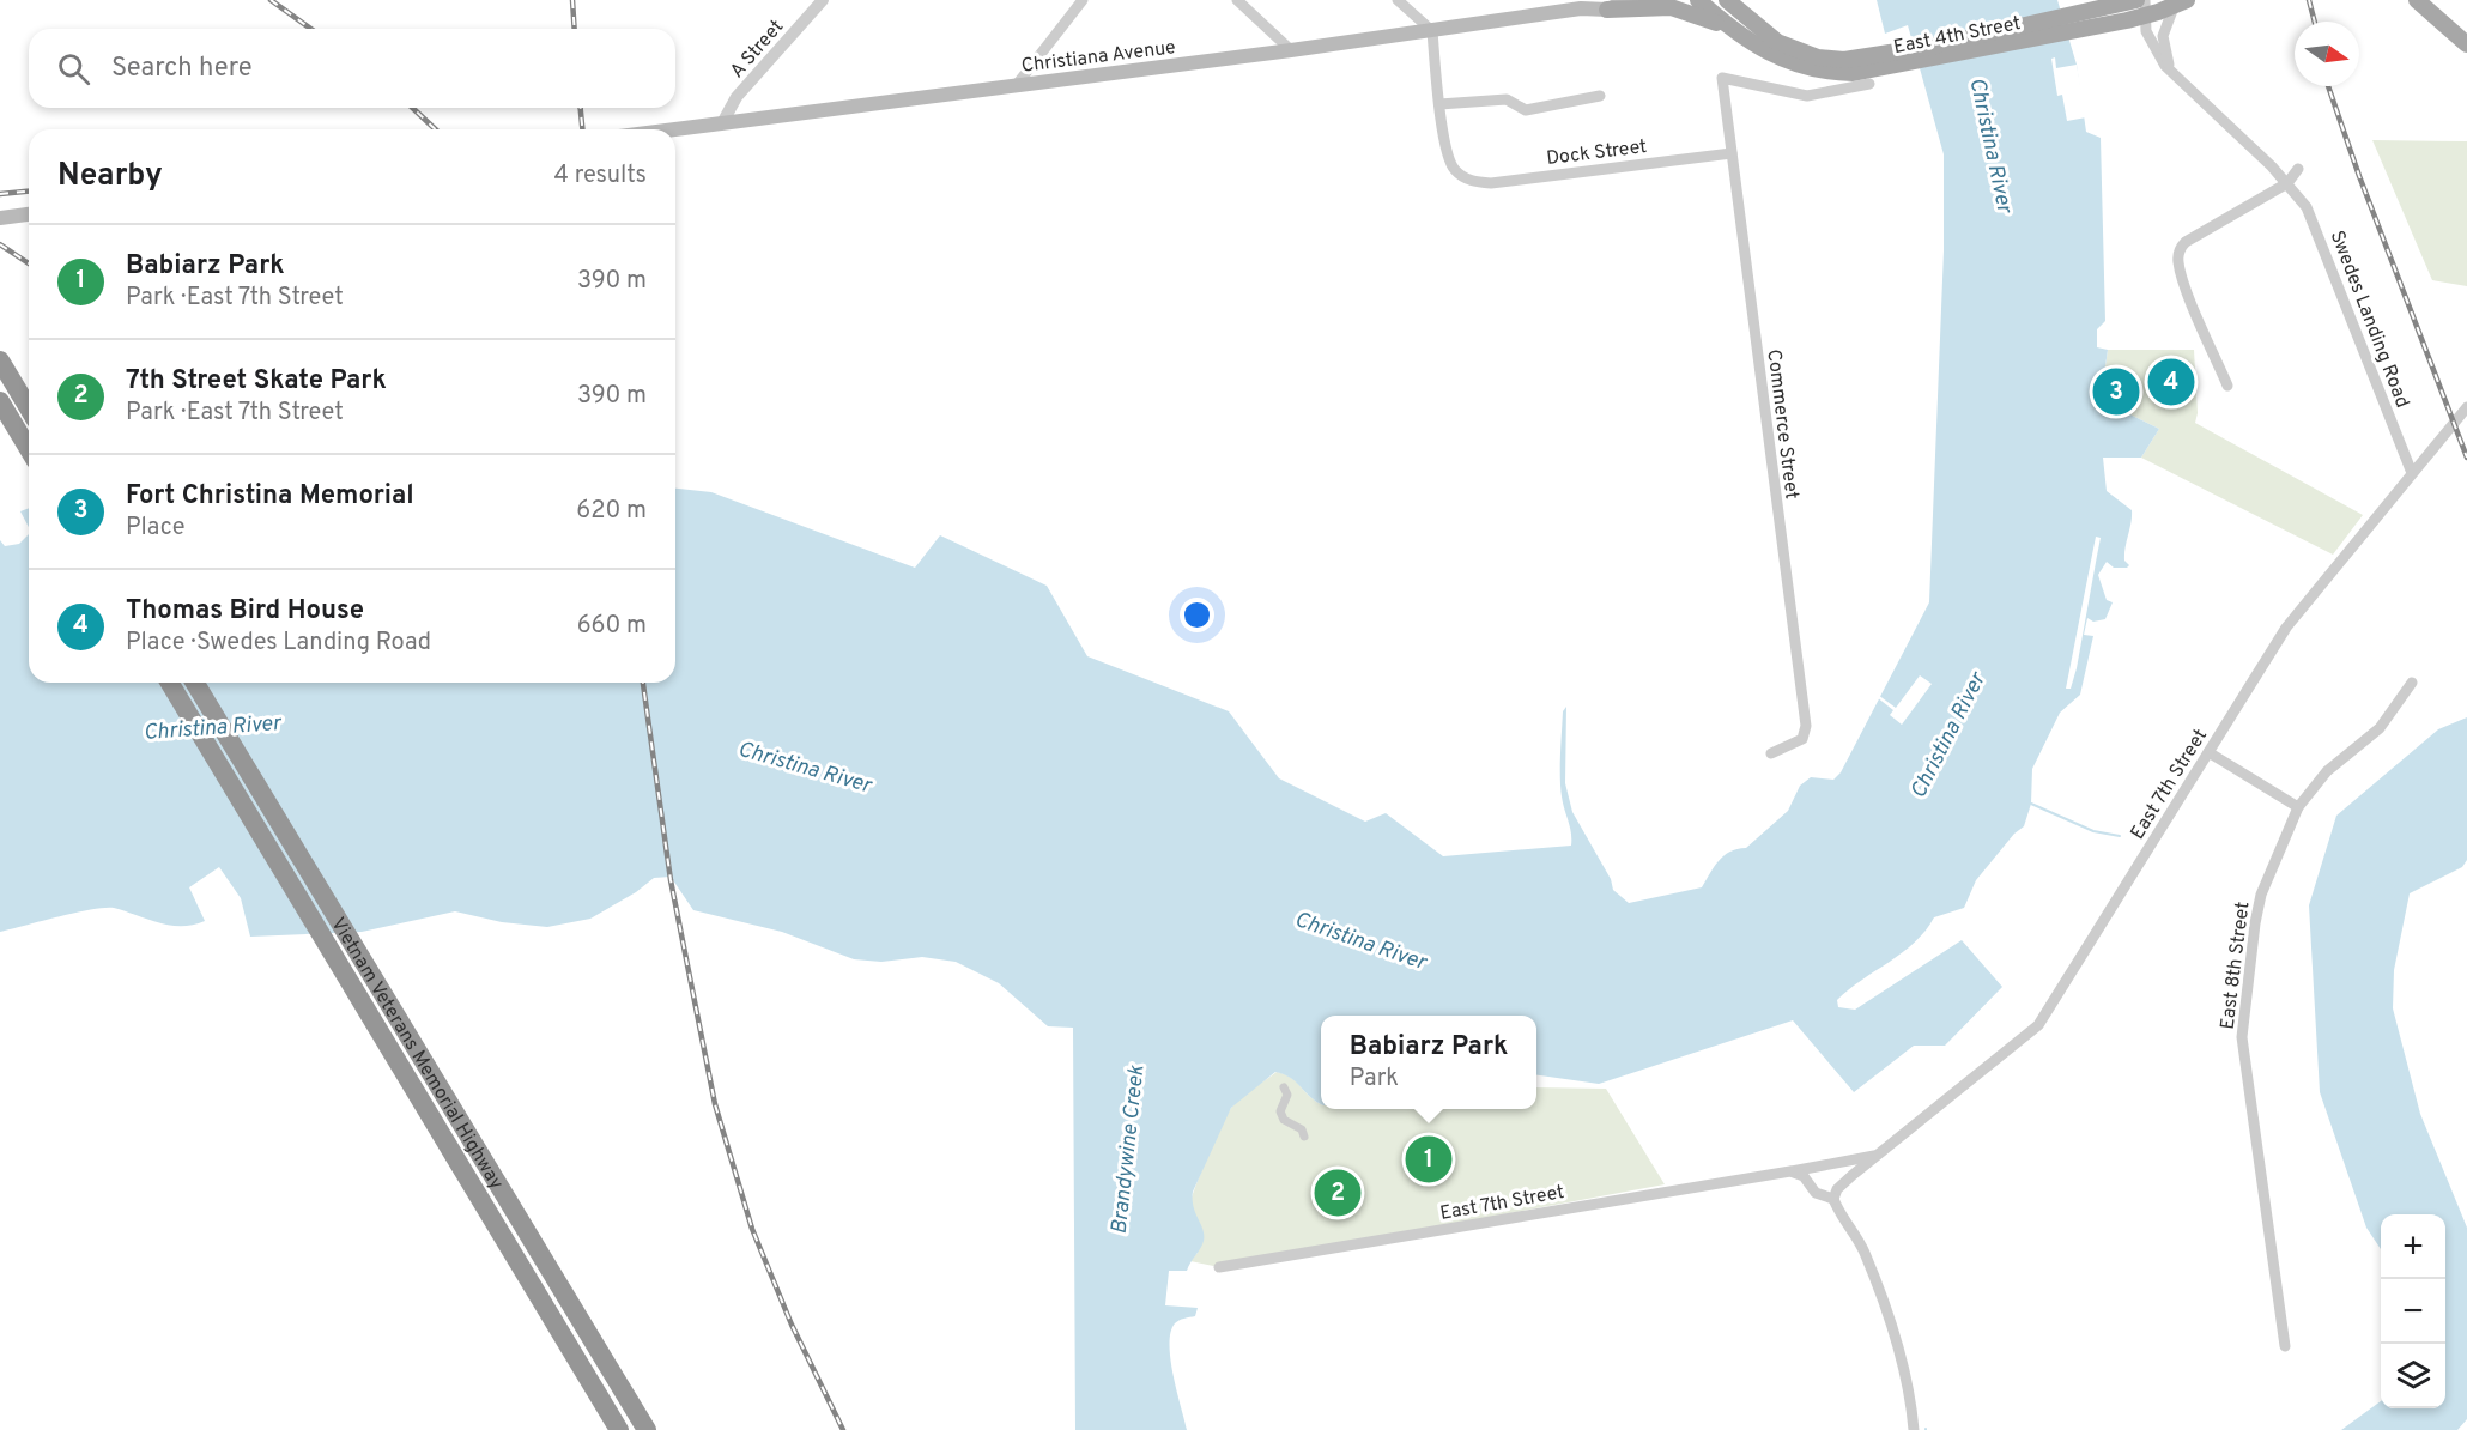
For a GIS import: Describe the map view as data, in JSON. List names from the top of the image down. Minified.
{"streets":{"highway":["Vietnam Veterans Memorial Highway"],"main road":["East 4th Street","Christiana Avenue"],"street":["A Street","Dock Street","Swedes Landing Road","Commerce Street","East 7th Street","East 8th Street"]},"crossings":[["East 4th Street","Swedes Landing Road"],["A Street","Christiana Avenue"],["Dock Street","Commerce Street"],["Swedes Landing Road","East 7th Street"]],"water":["Christina River","Brandywine Creek"],"north":"right","page":{"search":"Search here","heading":["Nearby","4 results"],"list":[{"mark":"1","name":"Babiarz Park","note":"Park · East 7th Street","value":"390 m"},{"mark":"2","name":"7th Street Skate Park","note":"Park · East 7th Street","value":"390 m"},{"mark":"3","name":"Fort Christina Memorial","note":"Place","value":"620 m"},{"mark":"4","name":"Thomas Bird House","note":"Place · Swedes Landing Road","value":"660 m"}],"pins":["4","3","1","2"],"popup":["Babiarz Park","Park"],"map_buttons":["+","−"]}}
